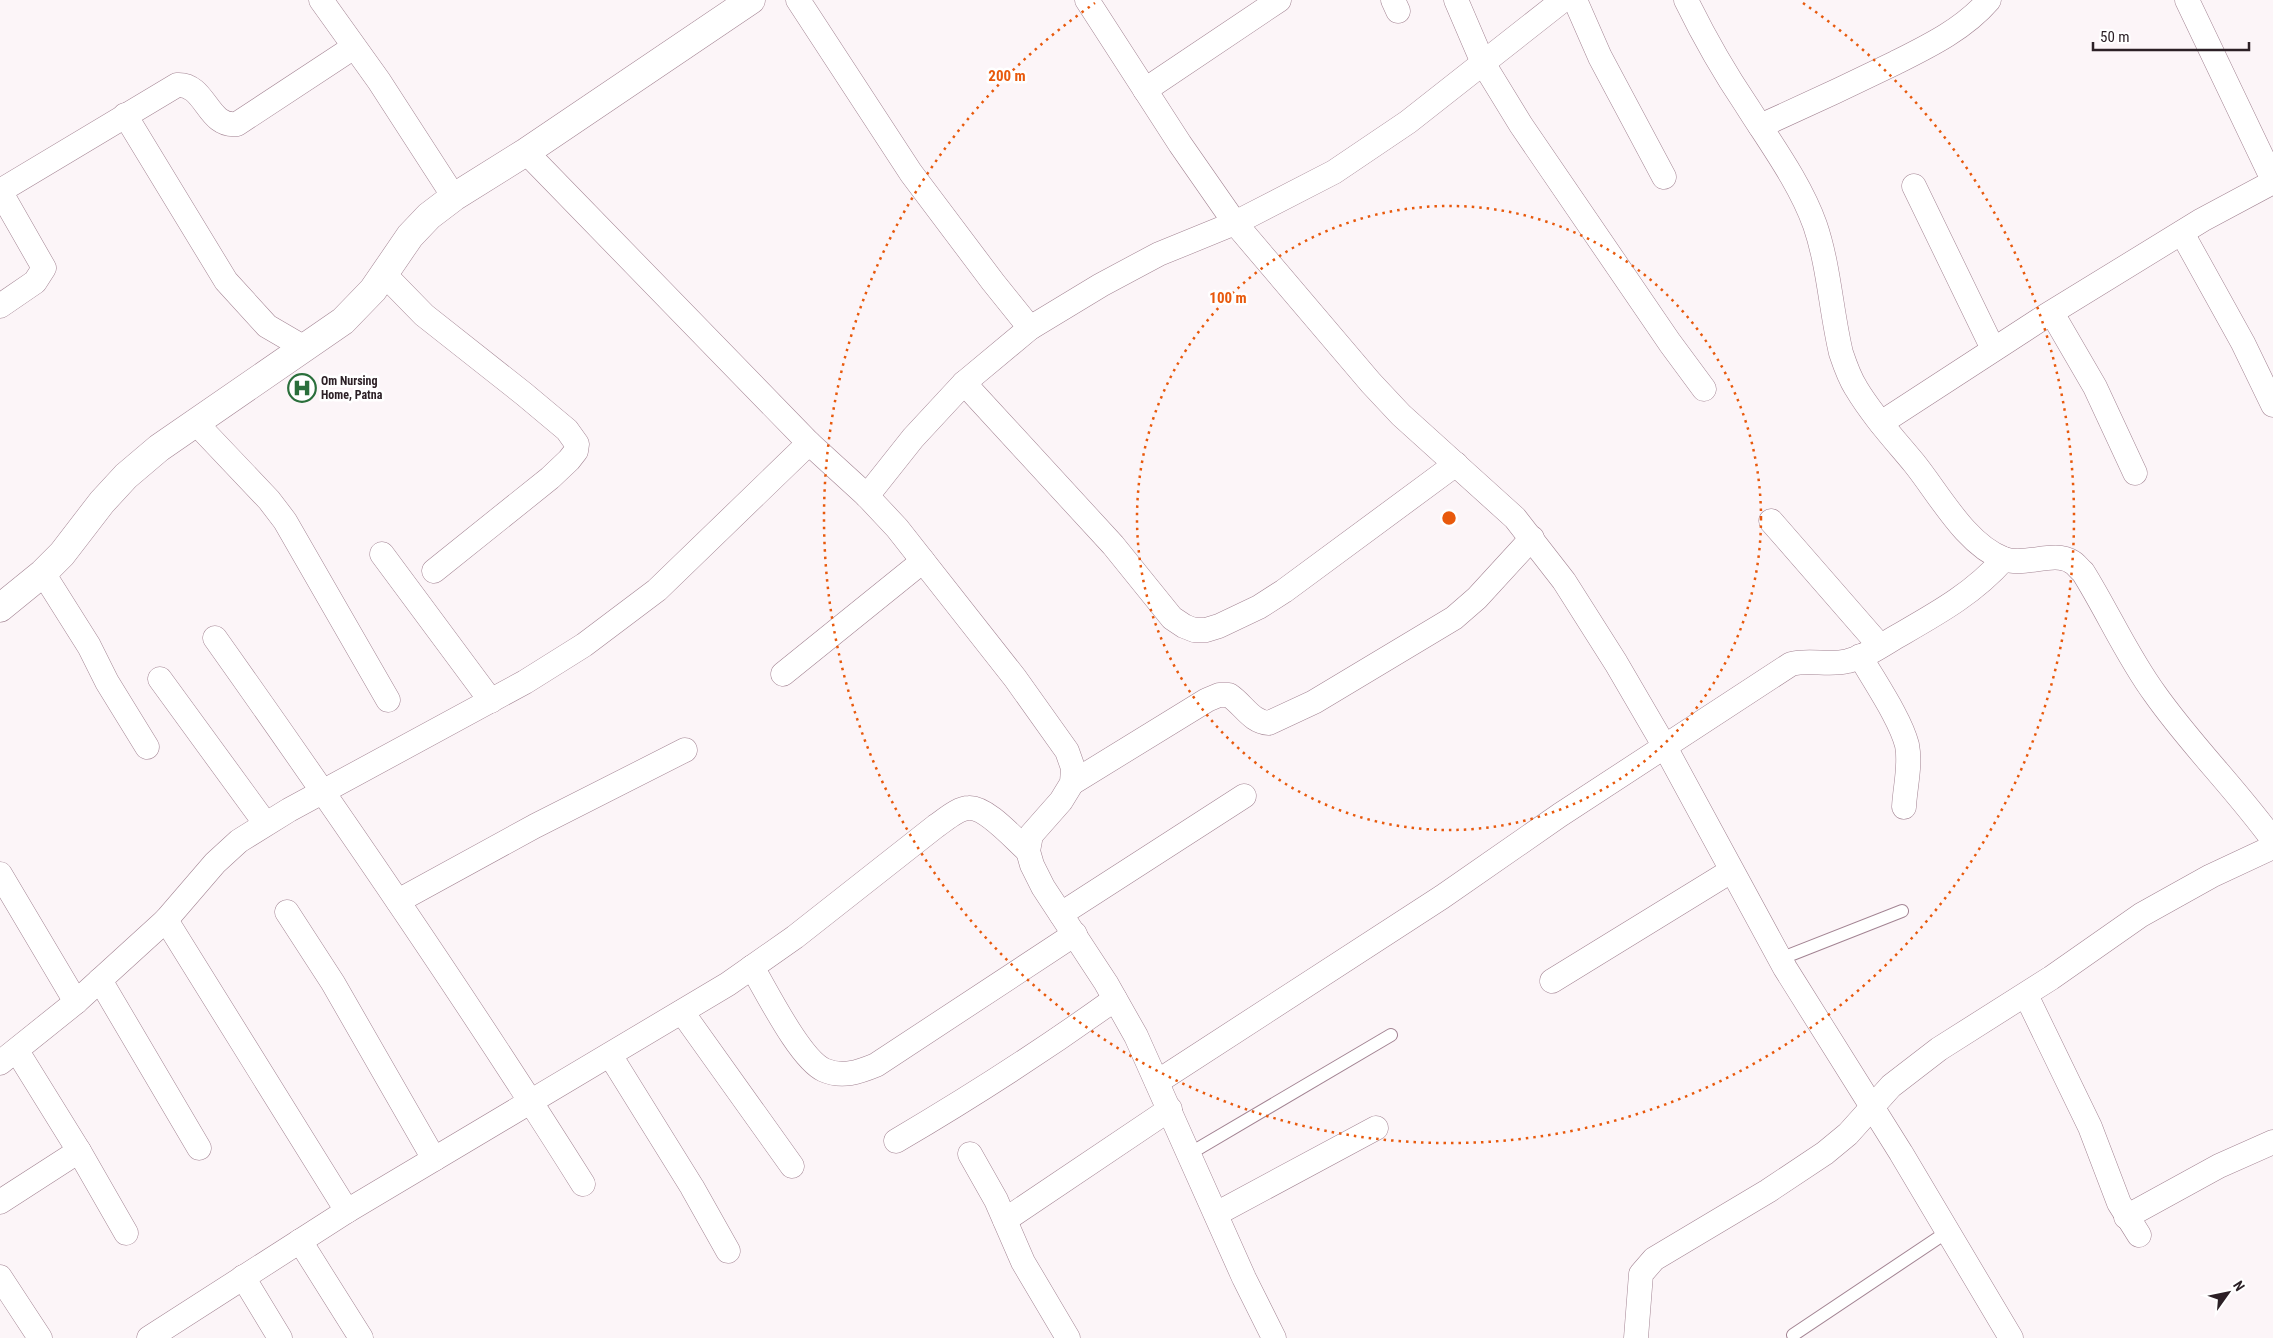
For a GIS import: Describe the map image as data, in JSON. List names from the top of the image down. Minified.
{"places":{"hospital":["Om Nursing Home, Patna"]},"scale_bar":"50 m","north":"top right","rings":["200 m","100 m"]}
